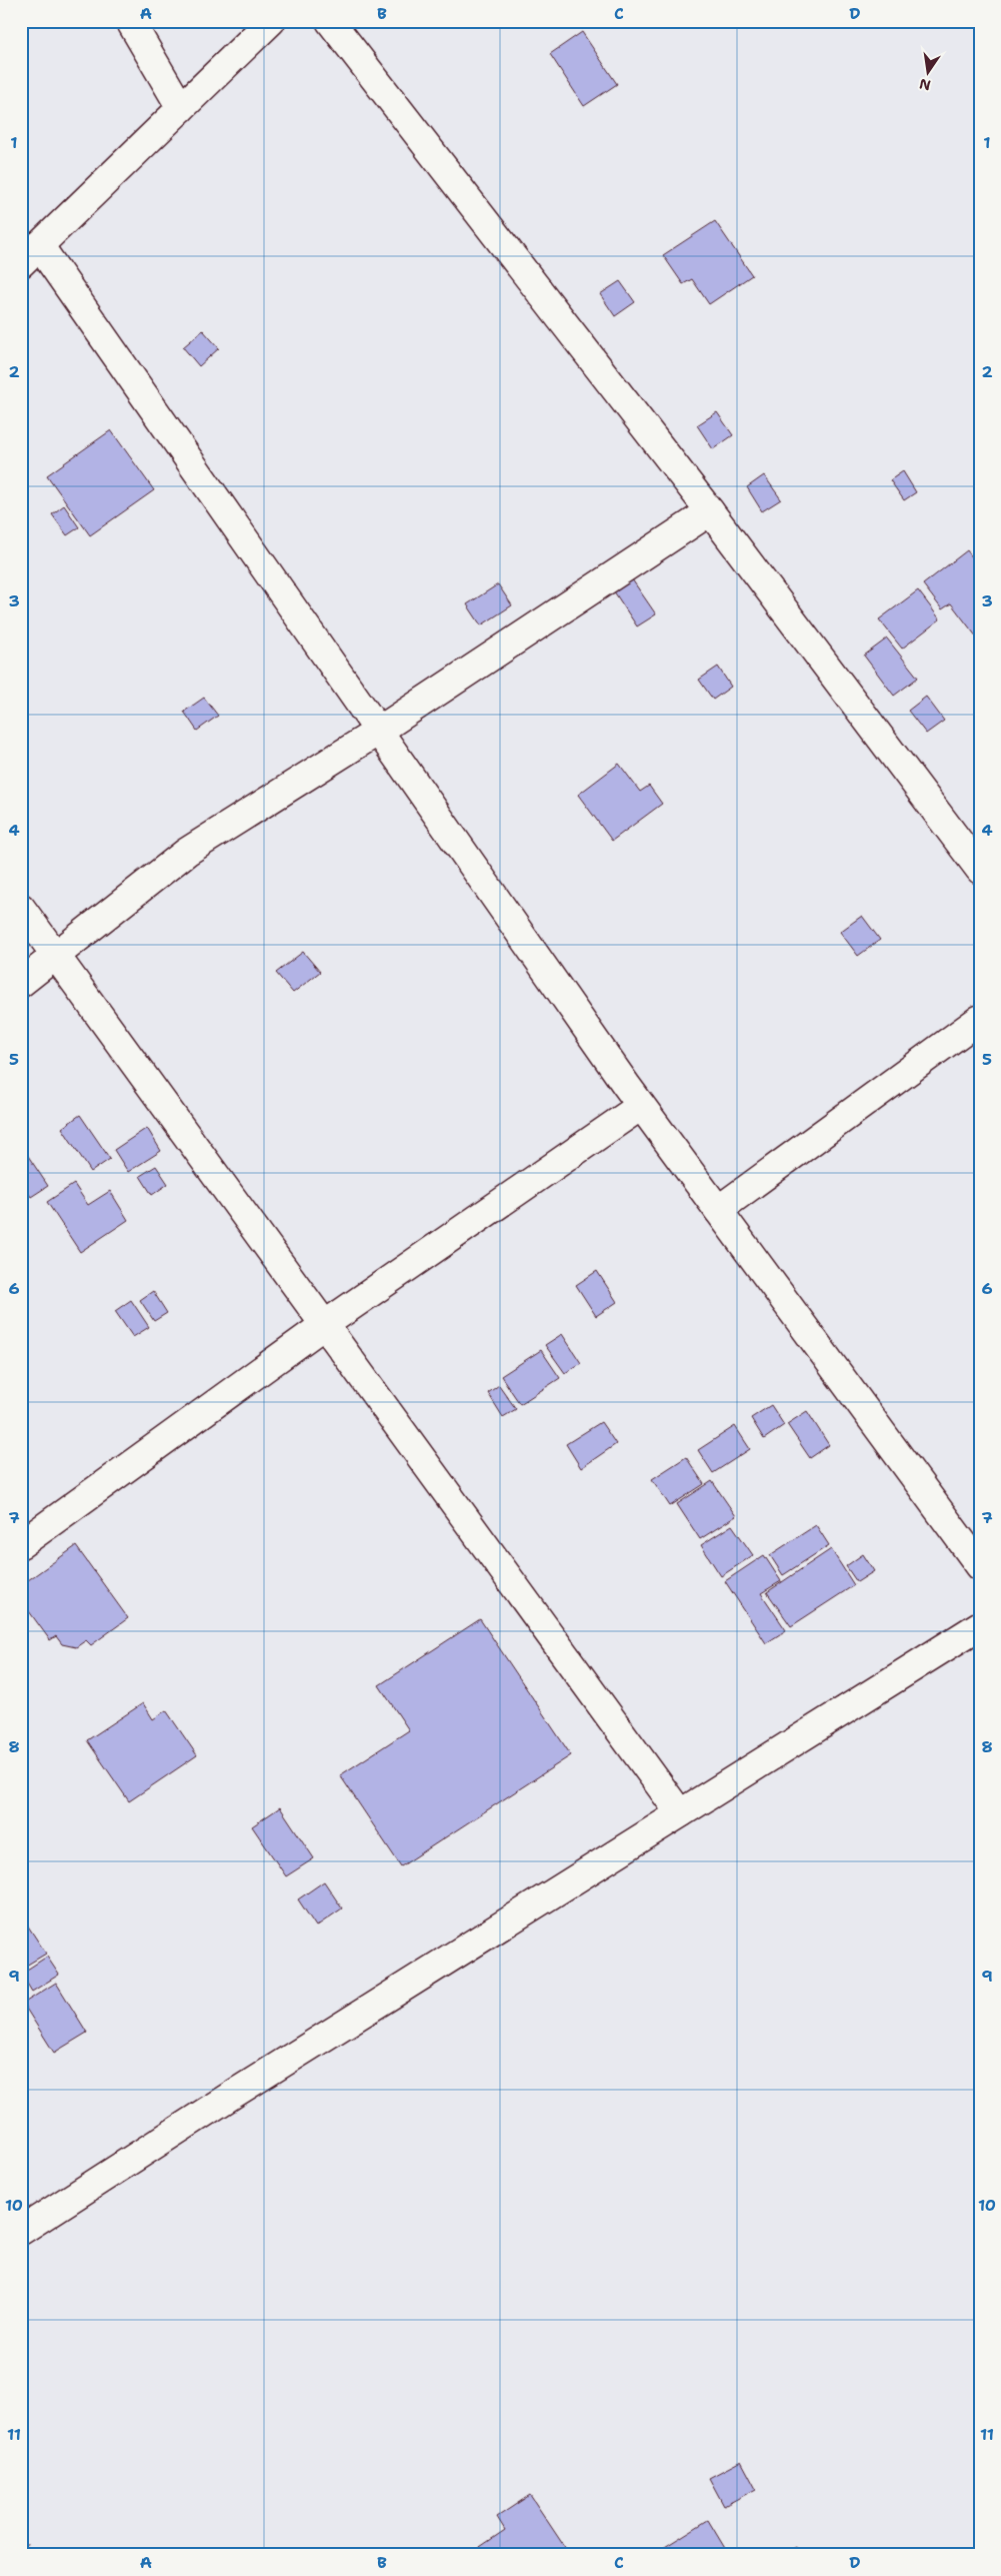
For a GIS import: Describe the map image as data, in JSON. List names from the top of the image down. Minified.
{"north":"bottom","grid":{"columns":["A","B","C","D"],"rows":["1","2","3","4","5","6","7","8","9","10","11"]}}
